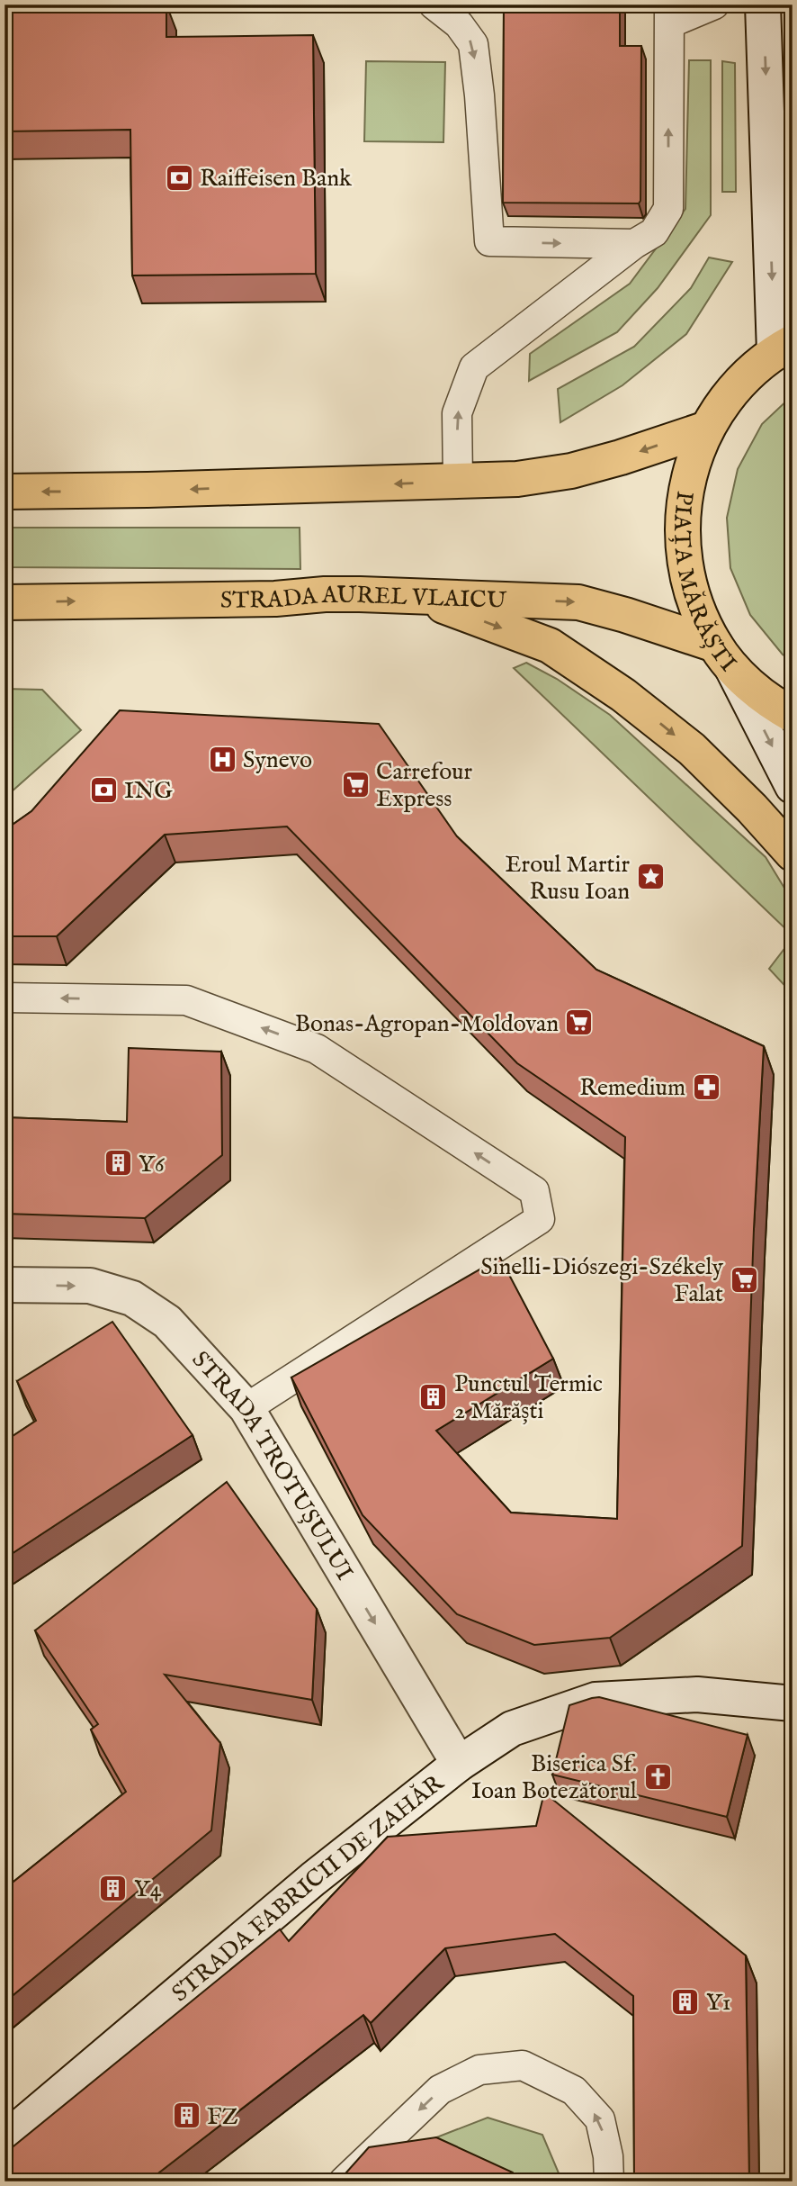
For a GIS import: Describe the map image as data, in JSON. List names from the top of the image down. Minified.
{"streets":{"main road":["PIAȚA MĂRĂȘTI","STRADA AUREL VLAICU"],"street":["STRADA TROTUȘULUI","STRADA FABRICII DE ZAHĂR"]},"crossings":[["PIAȚA MĂRĂȘTI","STRADA AUREL VLAICU"],["STRADA TROTUȘULUI","STRADA FABRICII DE ZAHĂR"]],"one_way":["STRADA TROTUȘULUI"],"places":{"bank":["Raiffeisen Bank","ING"],"hospital":["Synevo"],"supermarket":["Carrefour Express","Bonas-Agropan-Moldovan","Sinelli-Diószegi-Székely Falat"],"place":["Eroul Martir Rusu Ioan"],"pharmacy":["Remedium"],"building":["Y6","Punctul Termic 2 Mărăști","Y4","Y1","FZ"],"church":["Biserica Sf. Ioan Botezătorul"]}}
